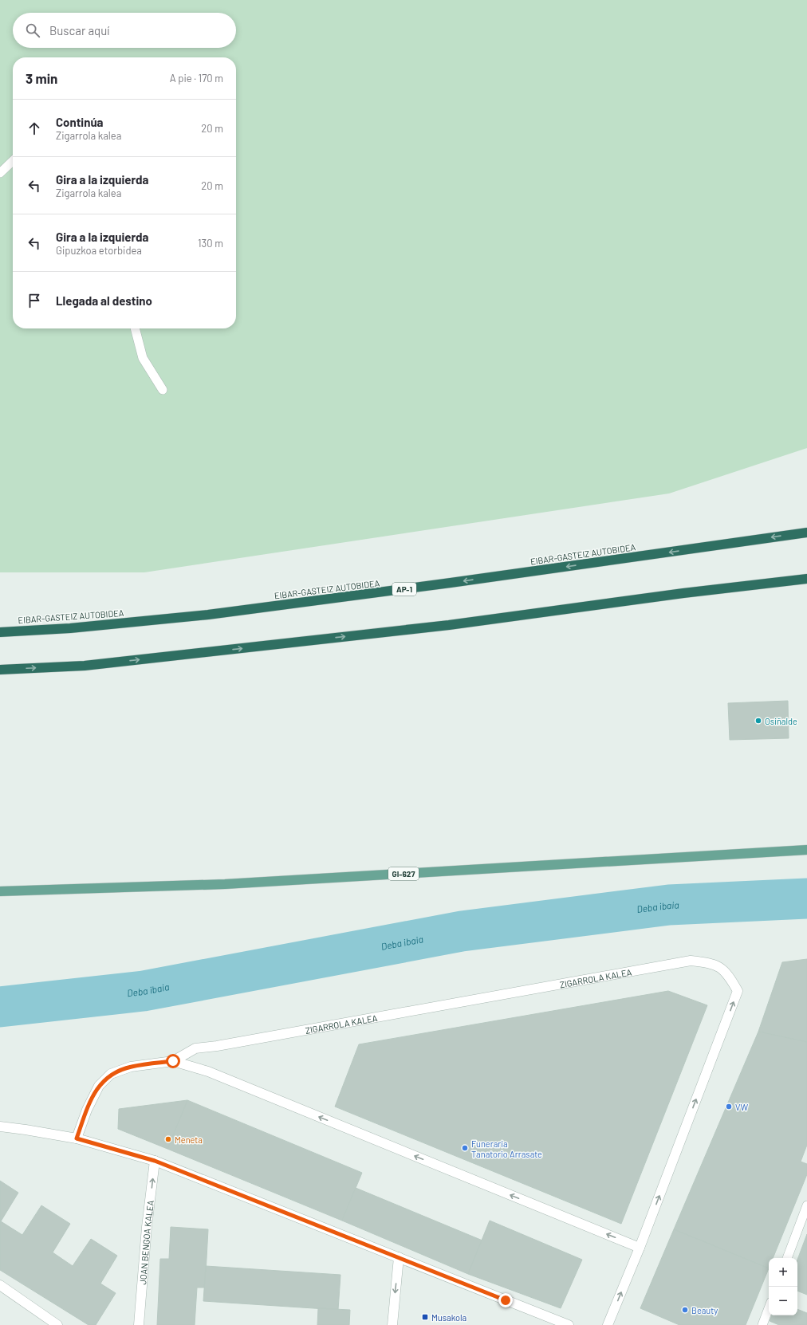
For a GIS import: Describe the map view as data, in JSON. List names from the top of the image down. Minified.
{"streets":{"highway":["EIBAR-GASTEIZ AUTOBIDEA","AP-1"],"main road":["GI-627"],"street":["ZIGARROLA KALEA","JOAN BENGOA KALEA"]},"one_way":["JOAN BENGOA KALEA"],"water":["Deba ibaia"],"places":{"other":["Osiñalde","VW","Meneta","Funeraria Tanatorio Arrasate","Beauty"],"transit":["Musakola"]},"page":{"search":"Buscar aquí","heading":["3 min","A pie · 170 m"],"list":[["Continúa","Zigarrola kalea","20 m"],["Gira a la izquierda","Zigarrola kalea","20 m"],["Gira a la izquierda","Gipuzkoa etorbidea","130 m"],"Llegada al destino"],"map_buttons":["+","−"]}}
